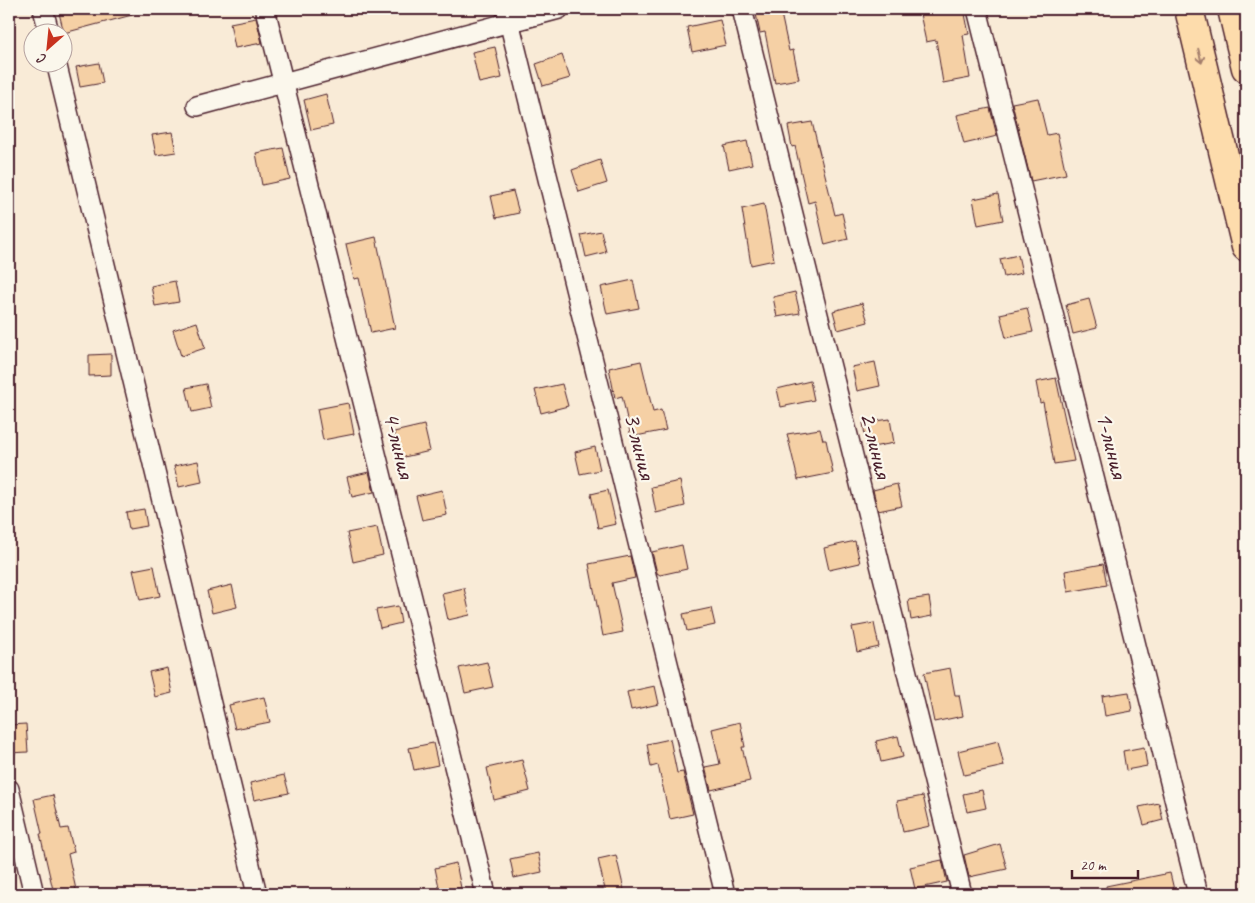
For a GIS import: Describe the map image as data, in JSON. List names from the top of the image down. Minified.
{"streets":{"street":["4-линия","2-линия","1-линия","3-линия"]},"scale_bar":"20 m","north":"bottom left"}
